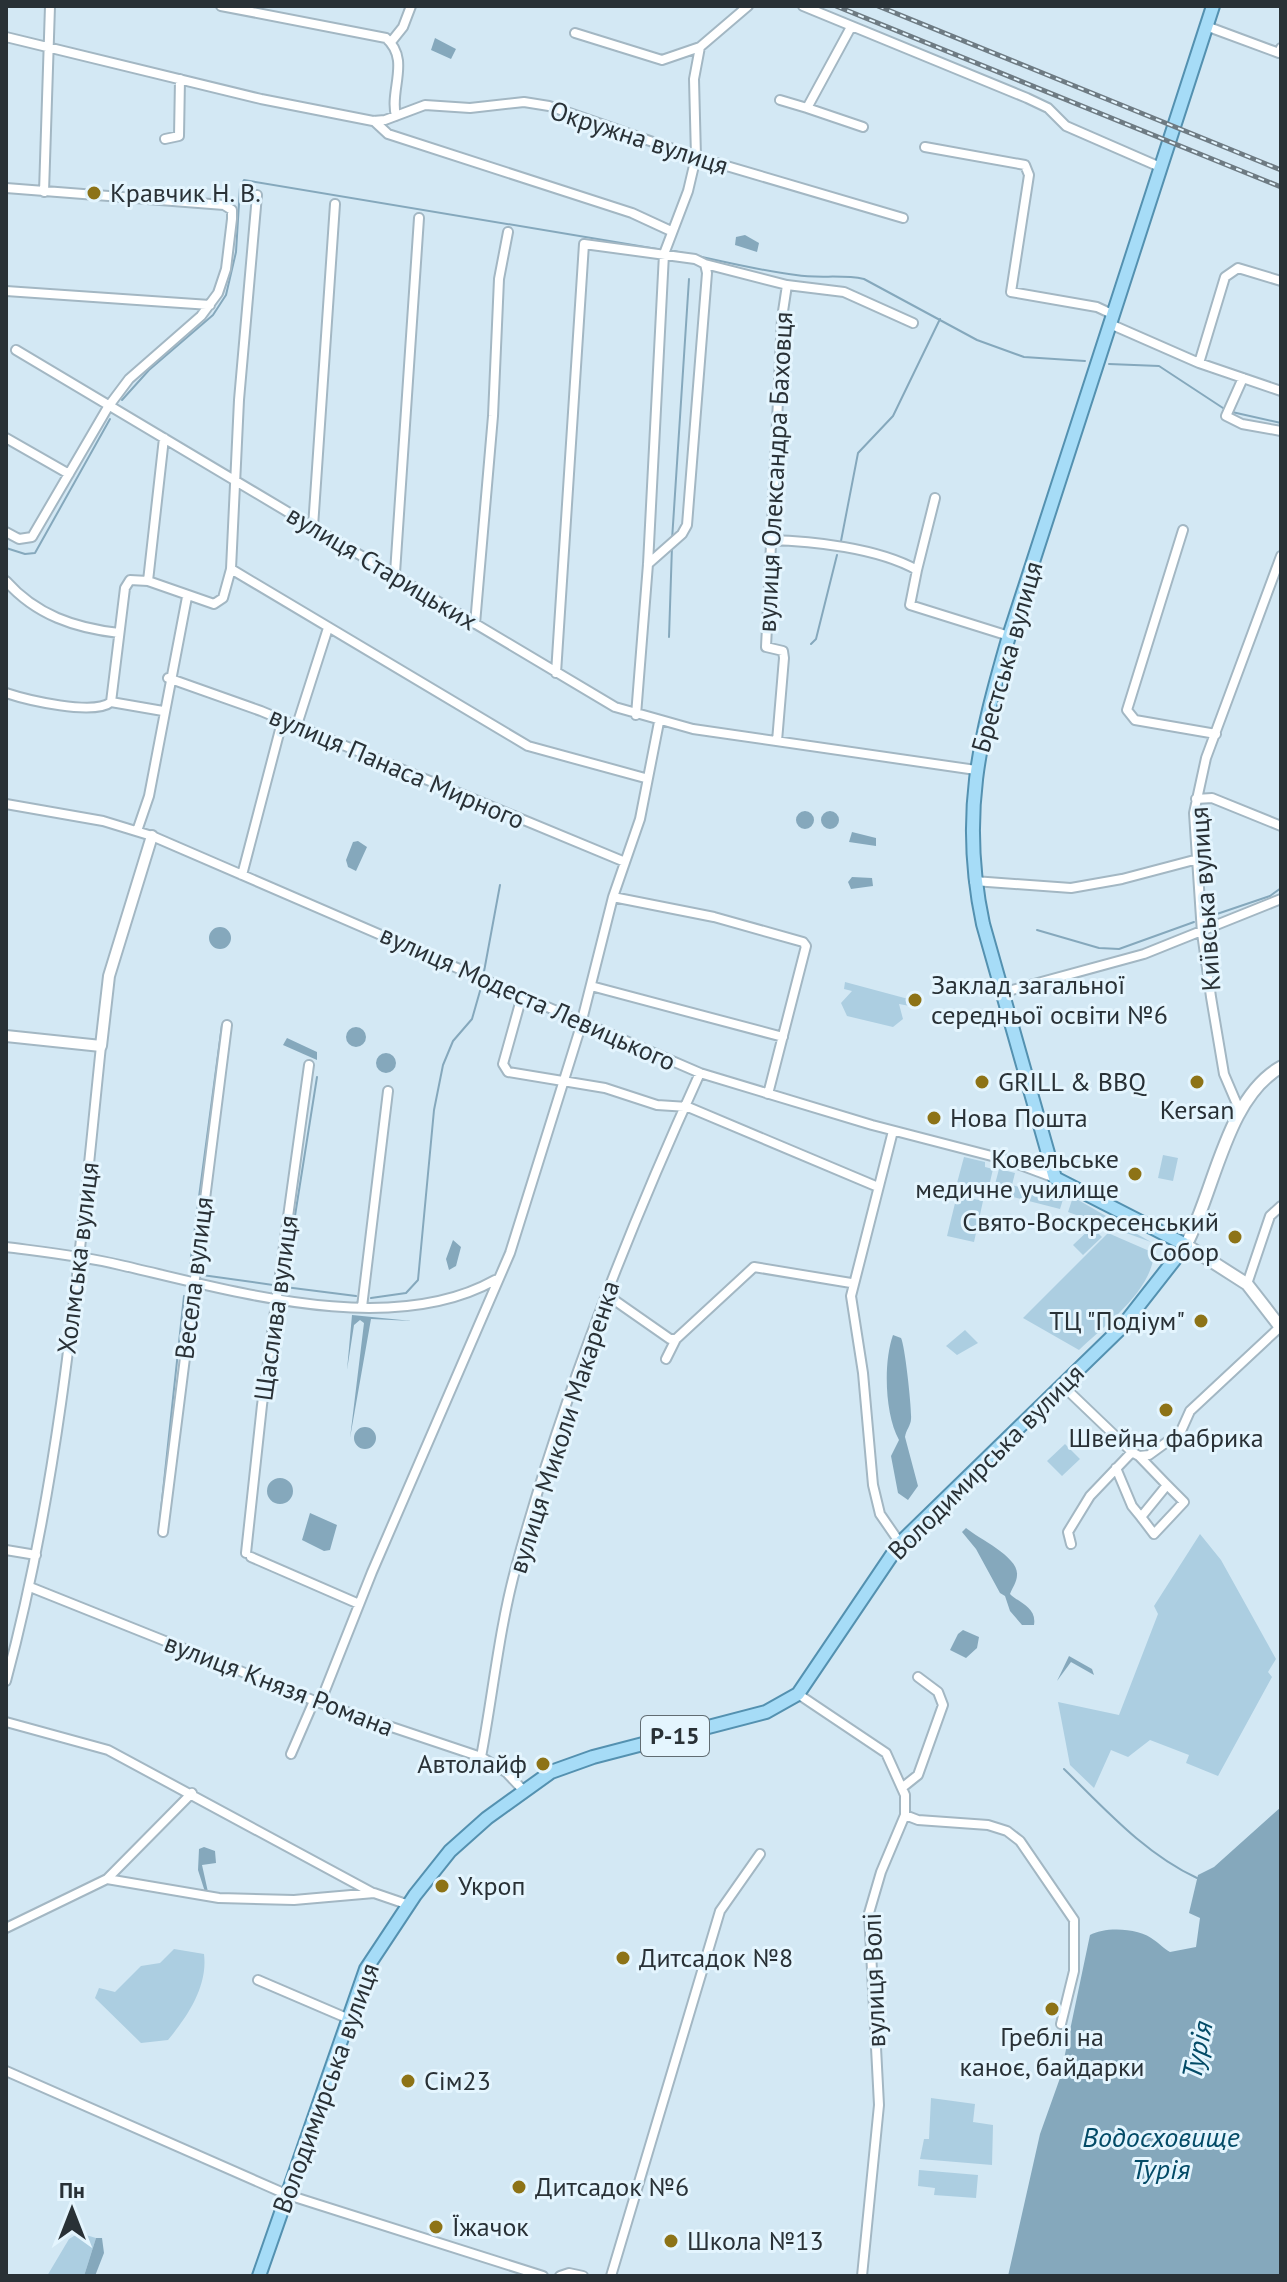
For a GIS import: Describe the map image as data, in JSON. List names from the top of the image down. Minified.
{"streets":{"main road":["Брестська вулиця","Володимирська вулиця","Р-15"],"street":["Окружна вулиця","вулиця Олександра Баховця","вулиця Старицьких","вулиця Панаса Мирного","Київська вулиця","вулиця Модеста Левицького","Холмська вулиця","Весела вулиця","Щаслива вулиця","вулиця Миколи Макаренка","вулиця Князя Романа","вулиця Волі"]},"crossings":[["вулиця Олександра Баховця","вулиця Старицьких"],["вулиця Старицьких","Брестська вулиця"],["Брестська вулиця","вулиця Модеста Левицького"],["вулиця Модеста Левицького","Холмська вулиця"],["вулиця Модеста Левицького","вулиця Миколи Макаренка"],["Холмська вулиця","вулиця Князя Романа"],["вулиця Миколи Макаренка","вулиця Князя Романа"],["Володимирська вулиця","вулиця Князя Романа"],["Володимирська вулиця","вулиця Волі"]],"water":["Турія","Водосховище Турія"],"places":["Кравчик Н. В.","Заклад загальної середньої освіти №6","GRILL & BBQ","Kersan","Нова Пошта","Ковельське медичне училище","Свято-Воскресенський Собор","ТЦ \"Подіум\"","Швейна фабрика","Автолайф","Укроп","Дитсадок №8","Греблі на каноє, байдарки","Сім23","Дитсадок №6","Їжачок","Школа №13"],"north":"top"}
